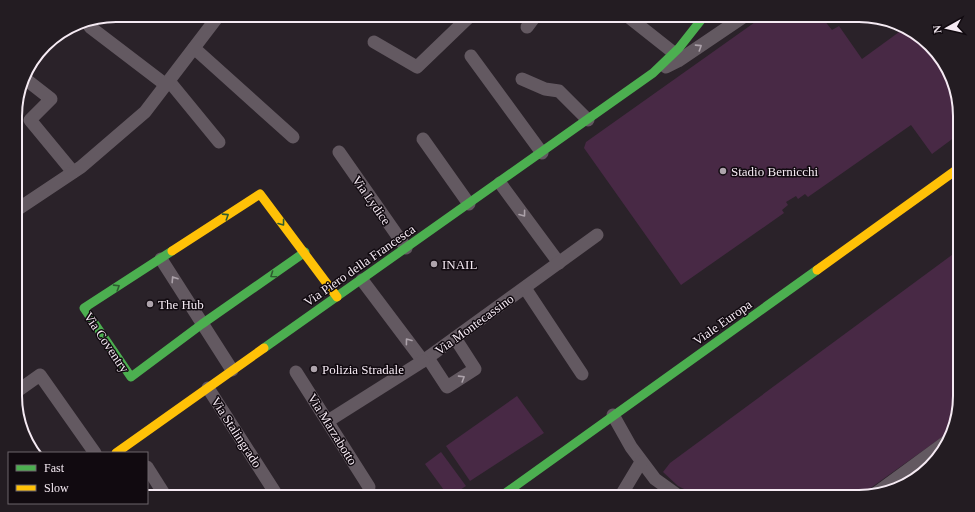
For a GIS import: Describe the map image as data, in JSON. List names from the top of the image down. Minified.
{"streets":{"main road":["Via Piero della Francesca","Viale Europa","Via Coventry"],"street":["Via Lydice","Via Montecassino","Via Marzabotto","Via Stalingrado"]},"crossings":[["Via Lydice","Via Piero della Francesca"],["Via Piero della Francesca","Via Montecassino"],["Via Piero della Francesca","Via Coventry"],["Via Piero della Francesca","Via Stalingrado"],["Via Montecassino","Via Marzabotto"]],"places":["Stadio Bernicchi","INAIL","The Hub","Polizia Stradale"],"legend":["Fast","Slow"],"north":"left"}
